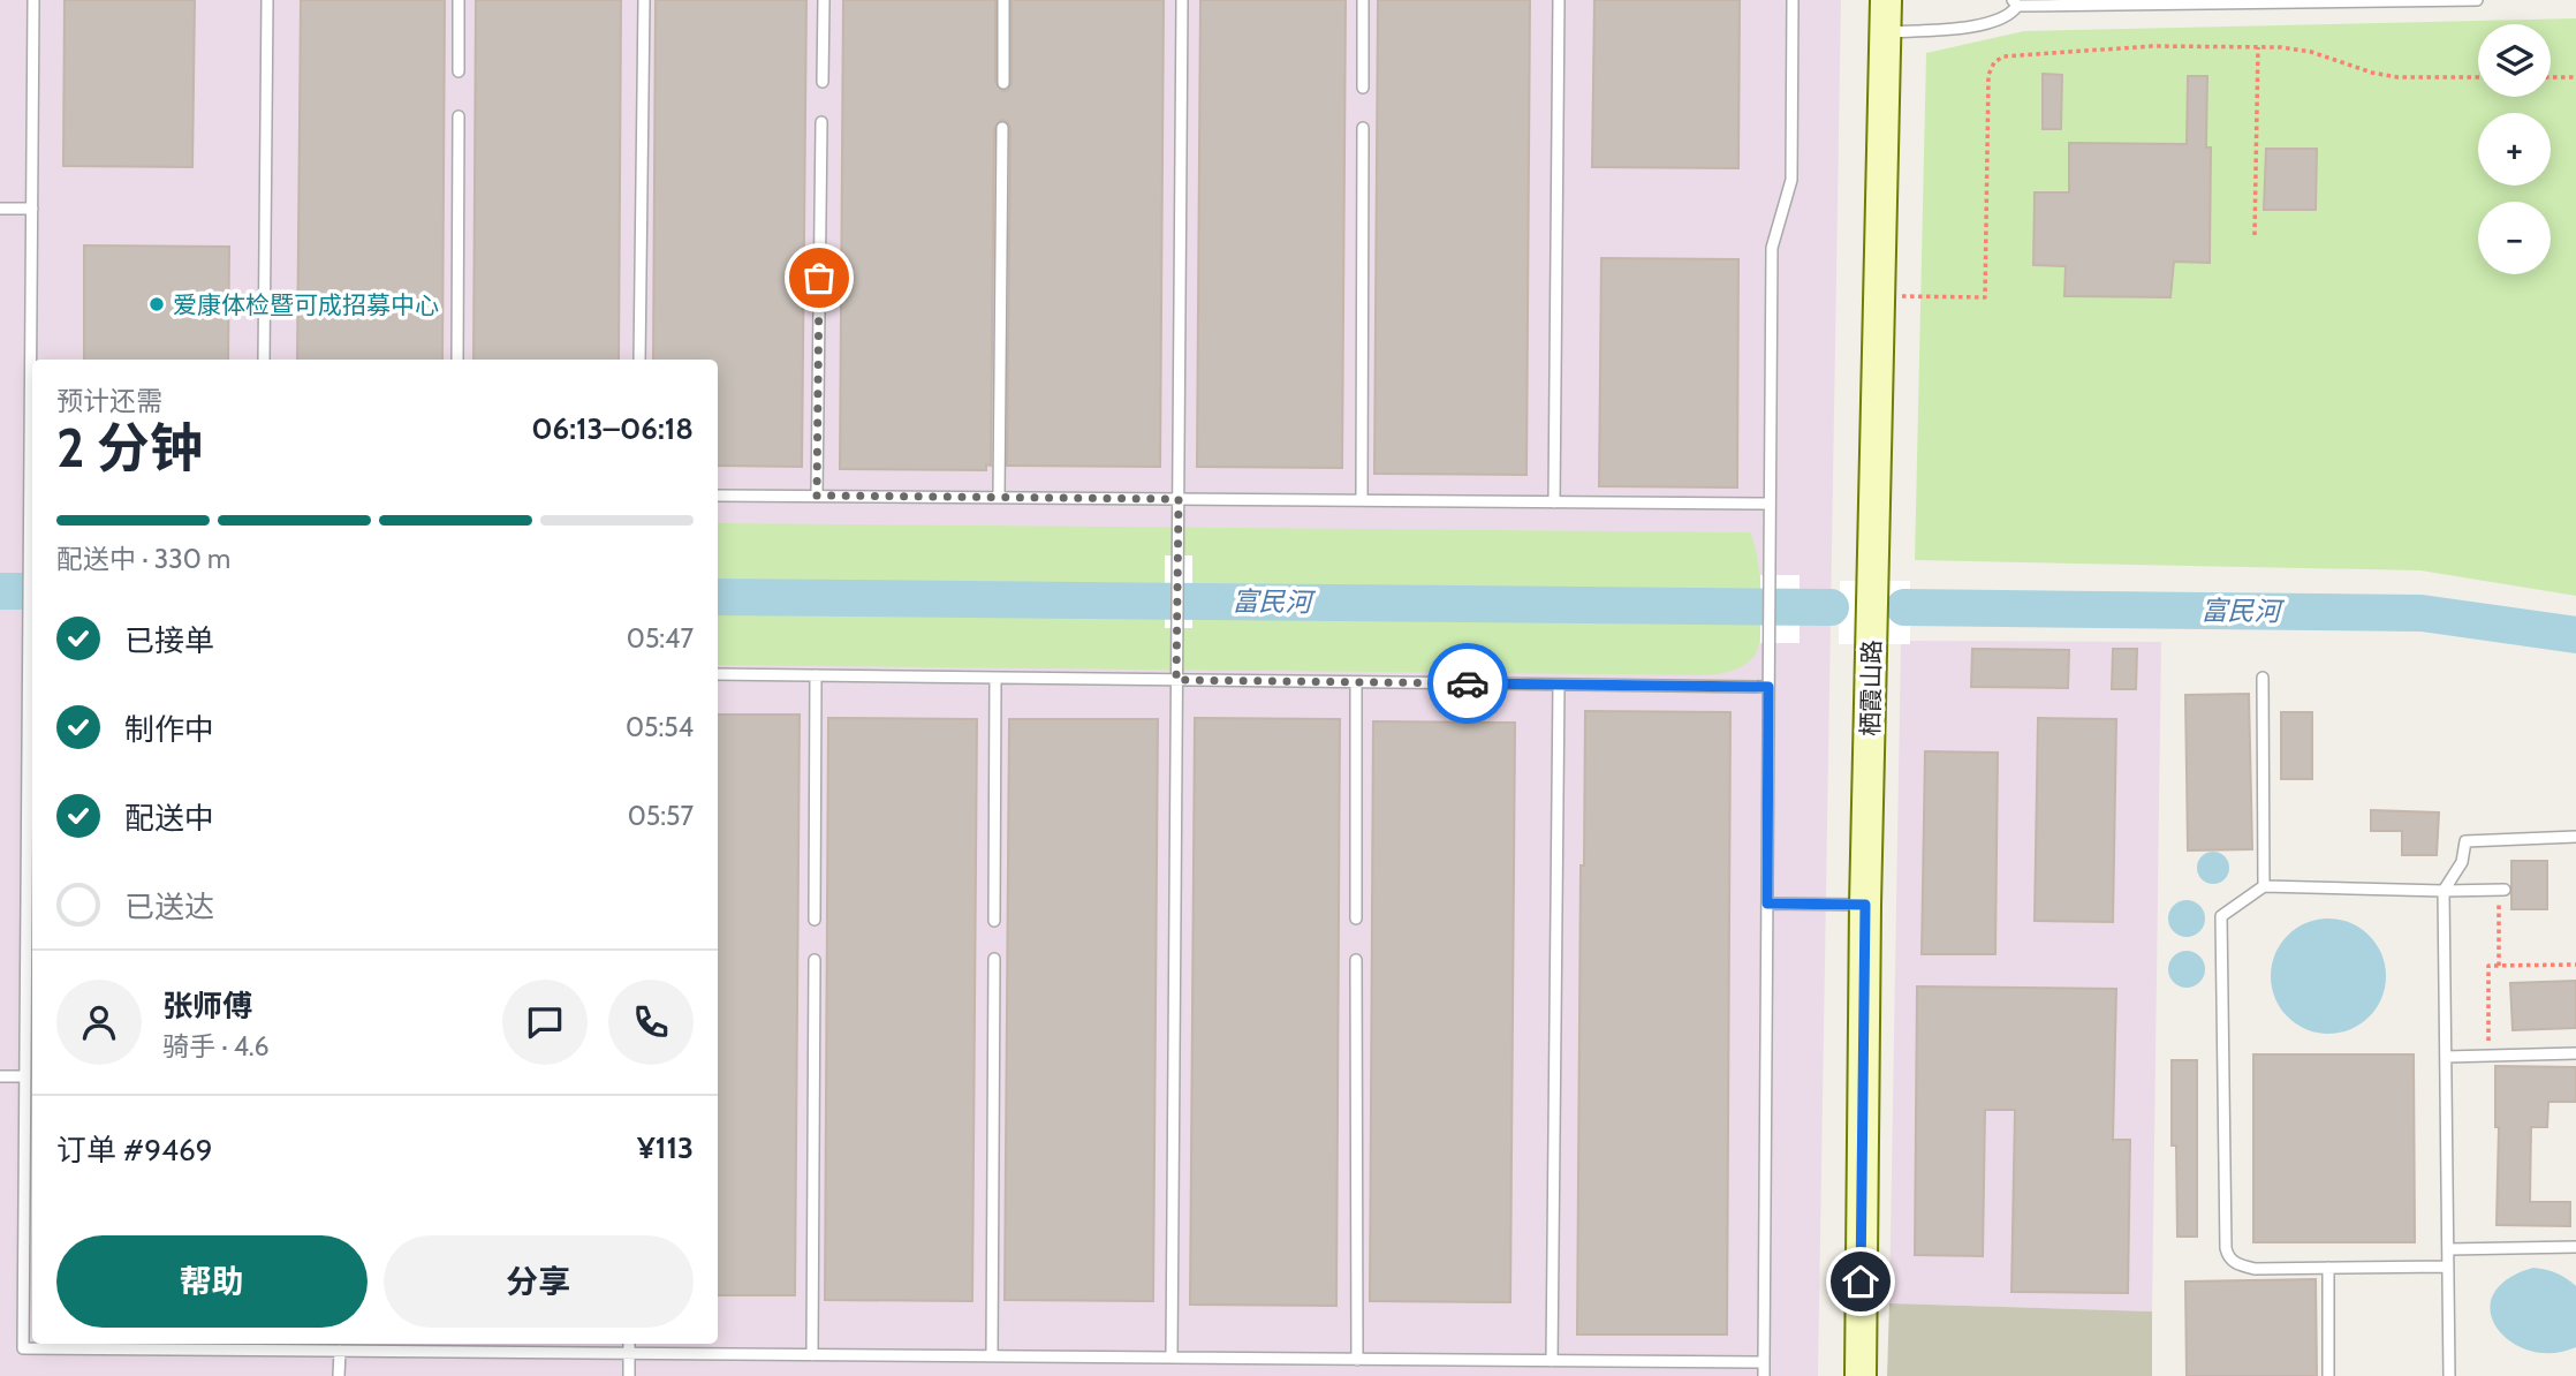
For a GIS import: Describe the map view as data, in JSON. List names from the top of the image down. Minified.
{"streets":{"street":["栖霞山路"]},"water":["富民河"],"places":["爱康体检暨可成招募中心"],"page":{"map_buttons":["+","−"],"heading":["2 分钟","预计还需","06:13–06:18"],"panel":["张师傅","骑手 · 4.6","订单 #9469","¥113"],"bar":"配送中 · 330 m","list":[["已接单","05:47"],["制作中","05:54"],["配送中","05:57"],"已送达"],"buttons":["帮助","分享"]}}
